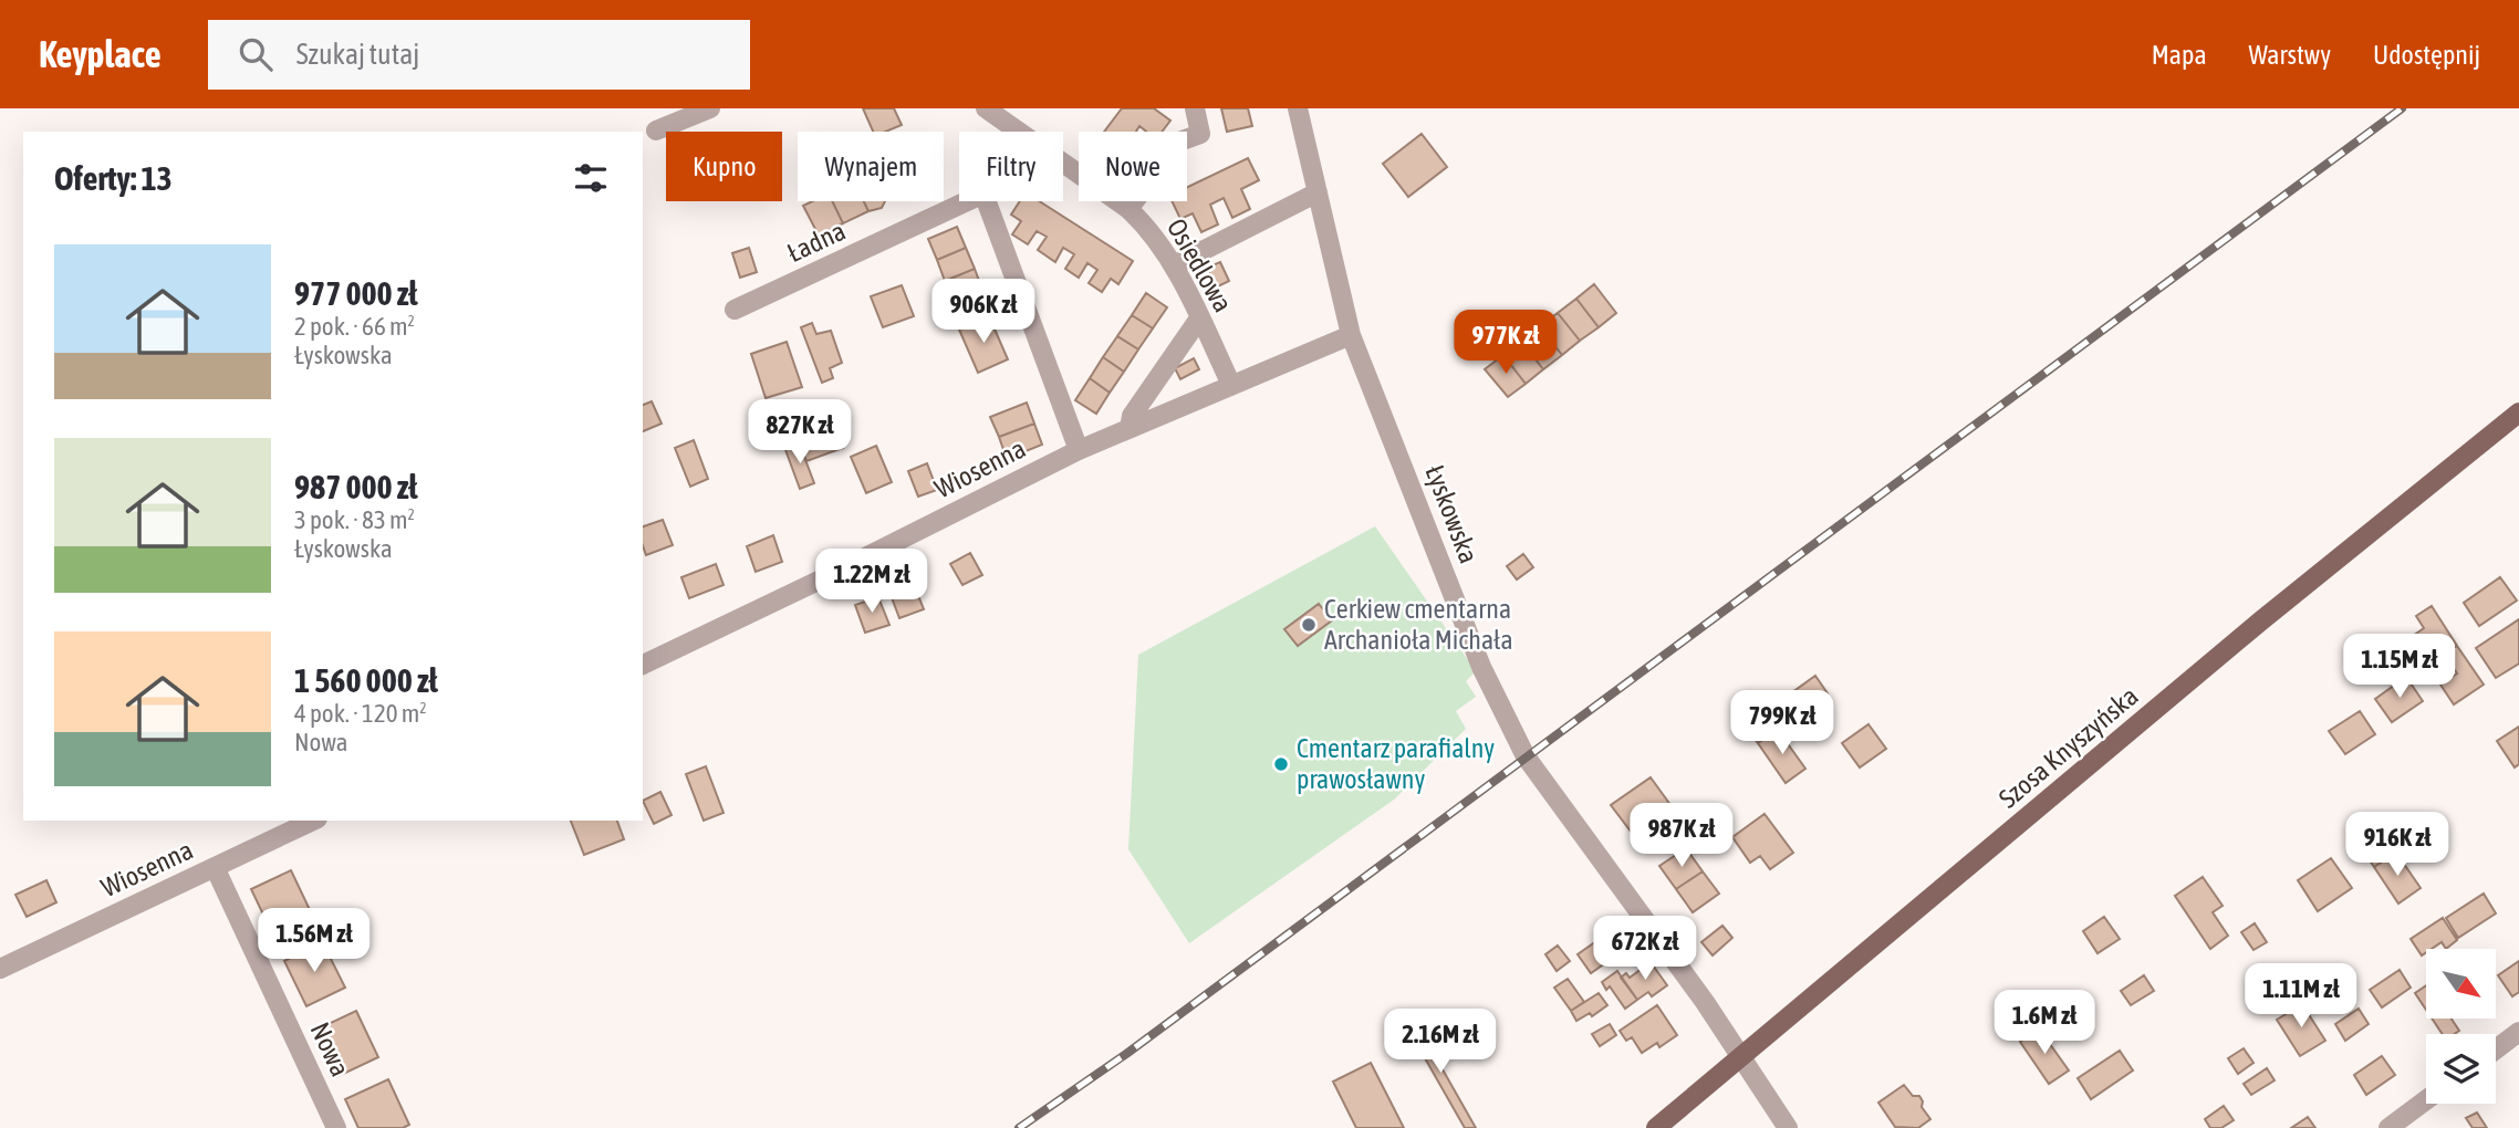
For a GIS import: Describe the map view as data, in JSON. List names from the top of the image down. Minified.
{"streets":{"main road":["Szosa Knyszyńska"],"street":["Ładna","Osiedlowa","Wiosenna","Łyskowska","Nowa"]},"crossings":[["Osiedlowa","Wiosenna"],["Wiosenna","Łyskowska"],["Wiosenna","Nowa"],["Łyskowska","Szosa Knyszyńska"]],"places":["Cerkiew cmentarna Archanioła Michała","Cmentarz parafialny prawosławny"],"north":"bottom right","page":{"header":"Keyplace","search":"Szukaj tutaj","nav":["Mapa","Warstwy","Udostępnij"],"chip":["Kupno","Wynajem","Filtry","Nowe"],"heading":"Oferty: 13","list":[{"name":"977 000 zł","note":"2 pok. · 66 m² · Łyskowska"},{"name":"987 000 zł","note":"3 pok. · 83 m² · Łyskowska"},{"name":"1 560 000 zł","note":"4 pok. · 120 m² · Nowa"}],"price":["906K zł","977K zł","827K zł","1.22M zł","1.15M zł","799K zł","987K zł","916K zł","1.56M zł","672K zł","1.11M zł","1.6M zł","2.16M zł"]}}
